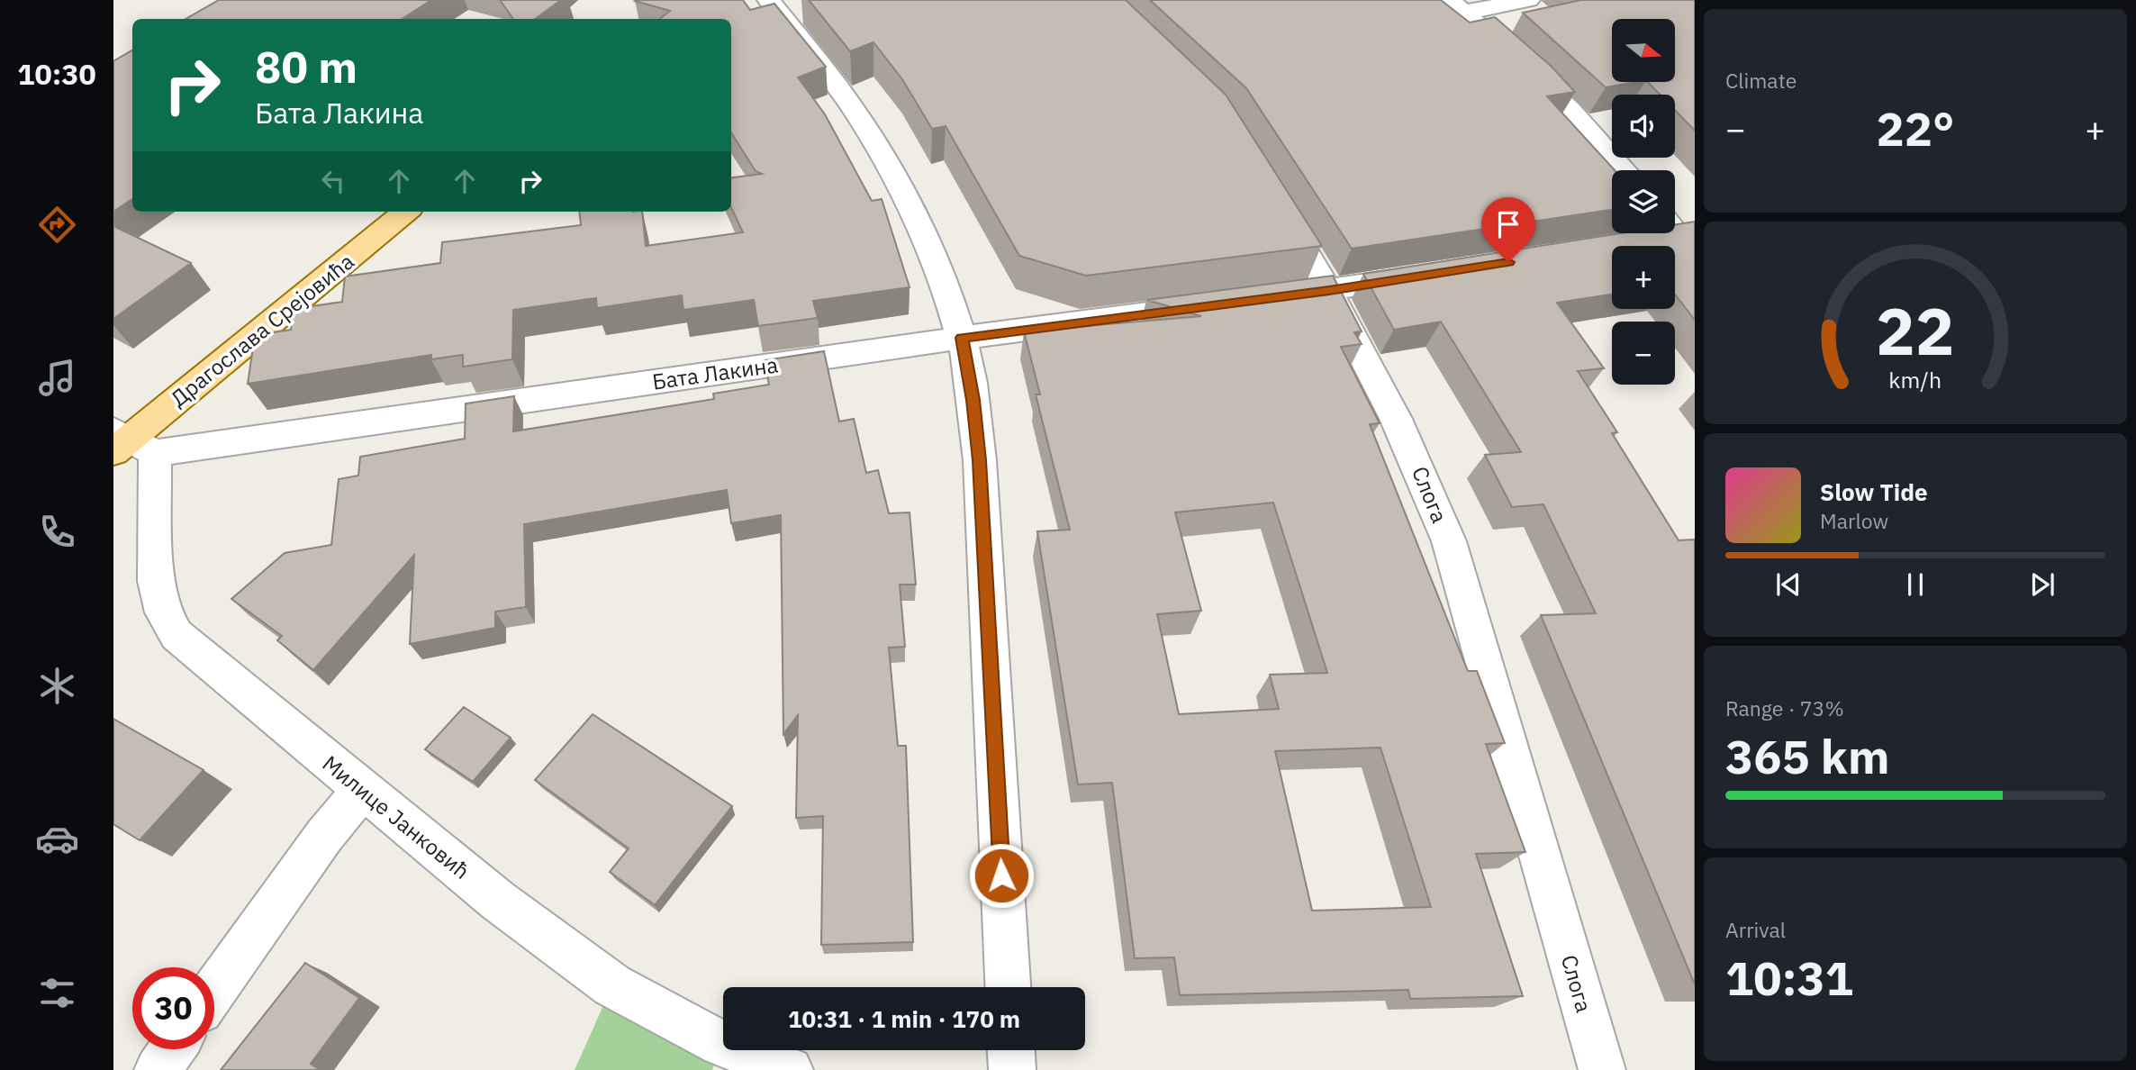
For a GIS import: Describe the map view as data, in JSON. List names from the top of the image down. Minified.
{"streets":{"main road":["Драгослава Срејовића"],"street":["Бата Лакина","Слога","Милице Јанковић"]},"crossings":[["Драгослава Срејовића","Бата Лакина"],["Драгослава Срејовића","Милице Јанковић"],["Бата Лакина","Милице Јанковић"]],"north":"right","page":{"tabs":"10:30","tile":["Climate",["Range · 73%","365 km"],["Arrival","10:31"]],"map_buttons":["+","−"],"turn":["80 m","Бата Лакина"],"heat":["−","22°","+"],"song":["Slow Tide","Marlow"],"limit":"30","trip":"10:31 · 1 min · 170 m","gauge":["22","km/h"]}}
